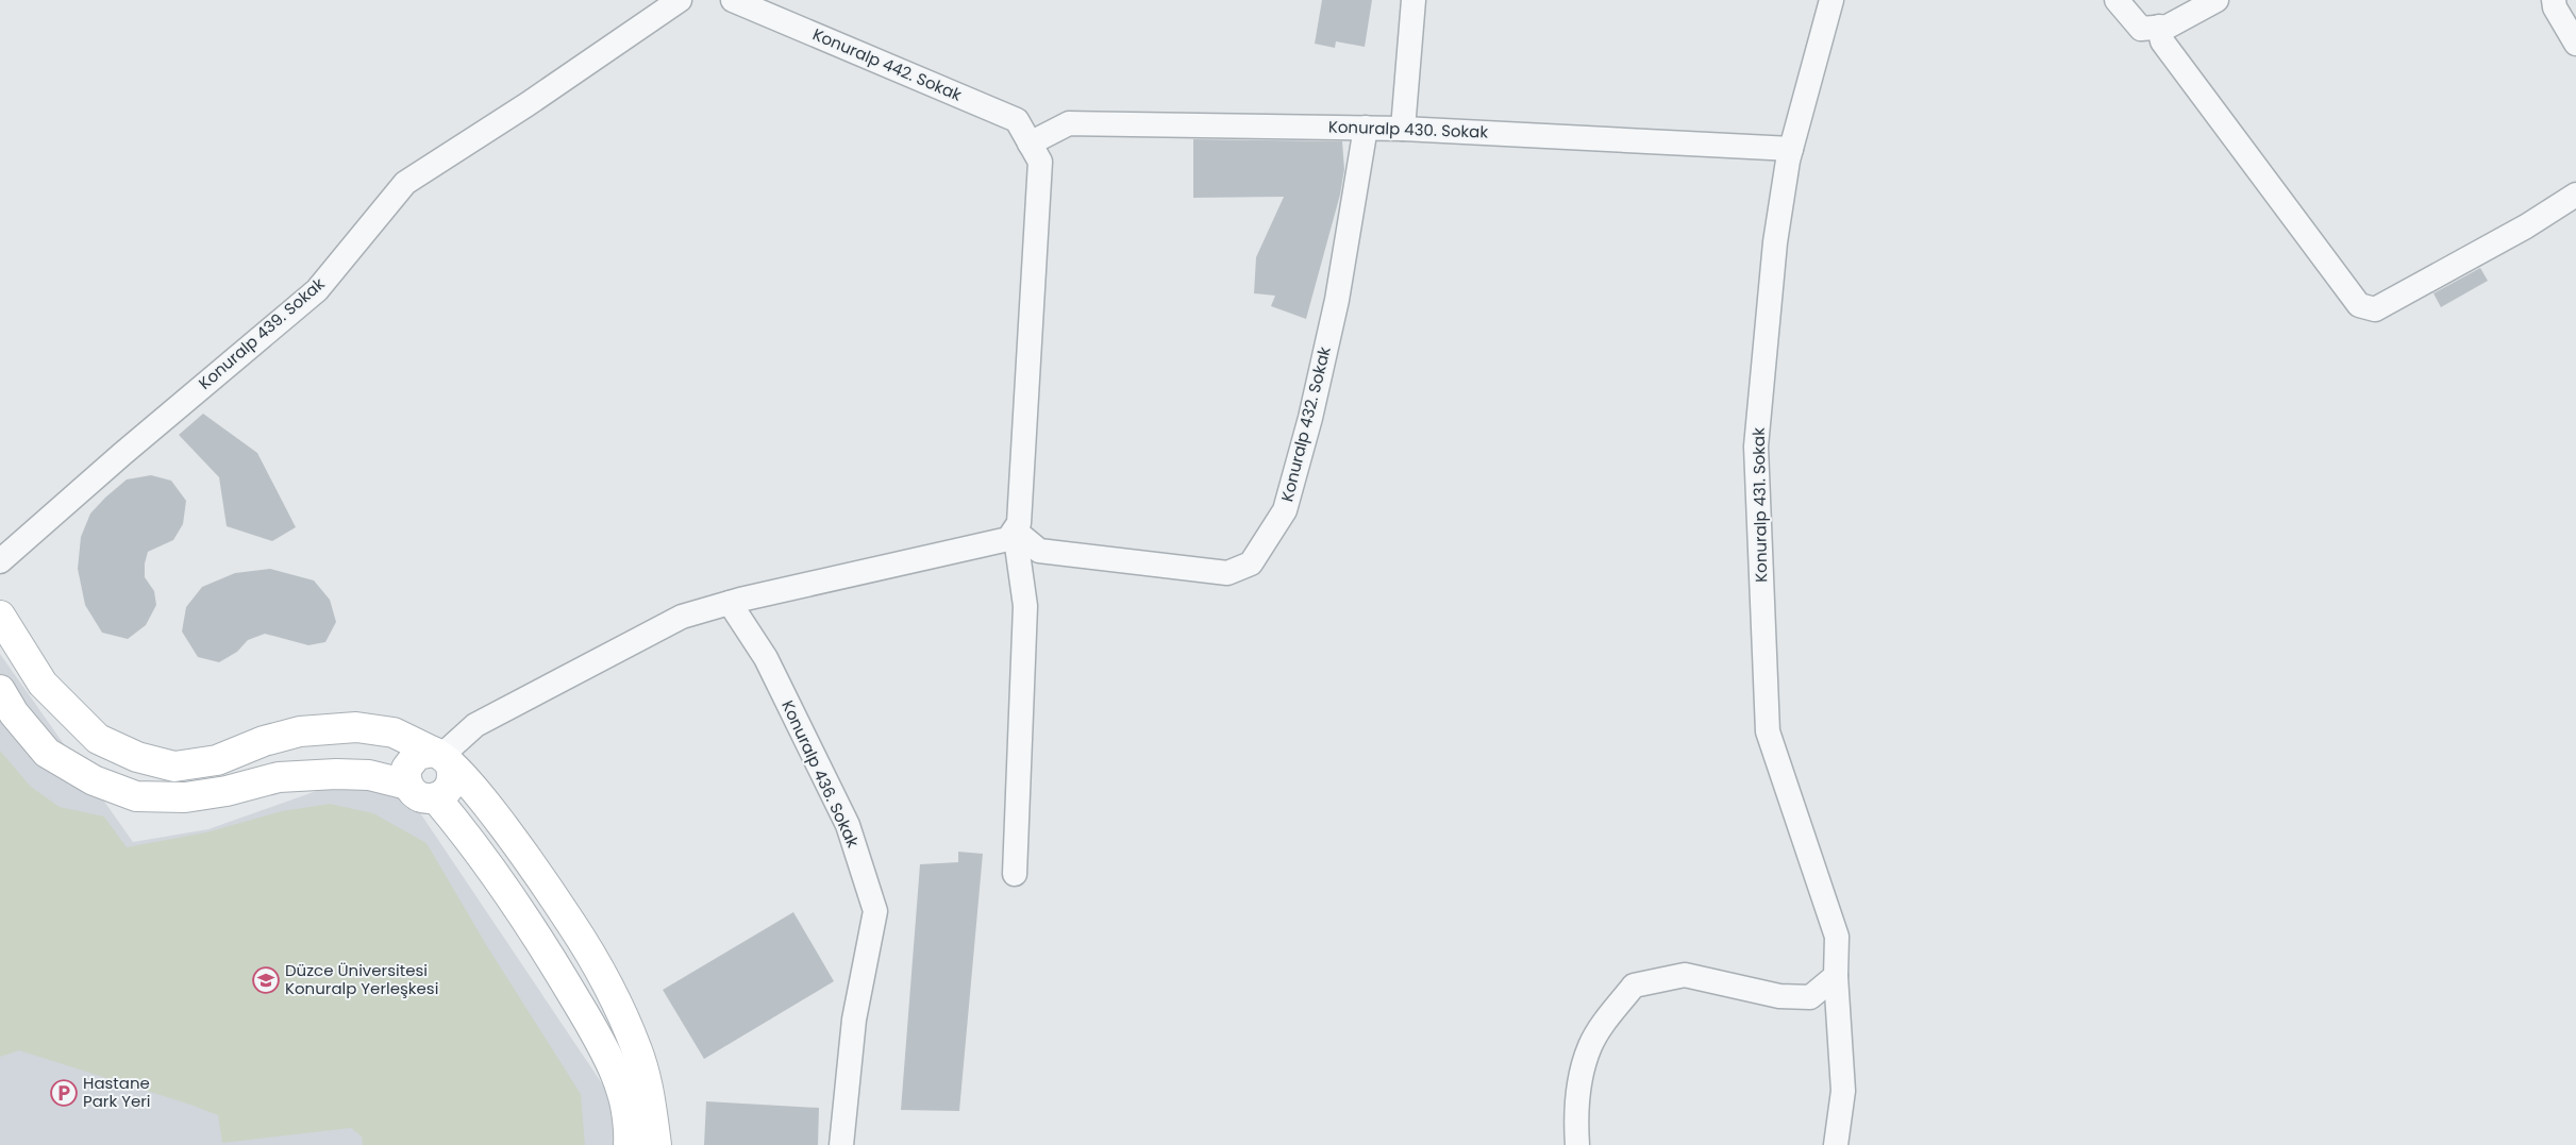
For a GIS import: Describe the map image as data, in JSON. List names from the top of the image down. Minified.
{"streets":{"street":["Konuralp 442. Sokak","Konuralp 430. Sokak","Konuralp 439. Sokak","Konuralp 432. Sokak","Konuralp 431. Sokak","Konuralp 436. Sokak"]},"crossings":[["Konuralp 442. Sokak","Konuralp 430. Sokak"],["Konuralp 442. Sokak","Konuralp 432. Sokak"],["Konuralp 430. Sokak","Konuralp 432. Sokak"],["Konuralp 430. Sokak","Konuralp 431. Sokak"]],"places":{"school or university":["Düzce Üniversitesi Konuralp Yerleşkesi"],"parking":["Hastane Park Yeri"]}}
